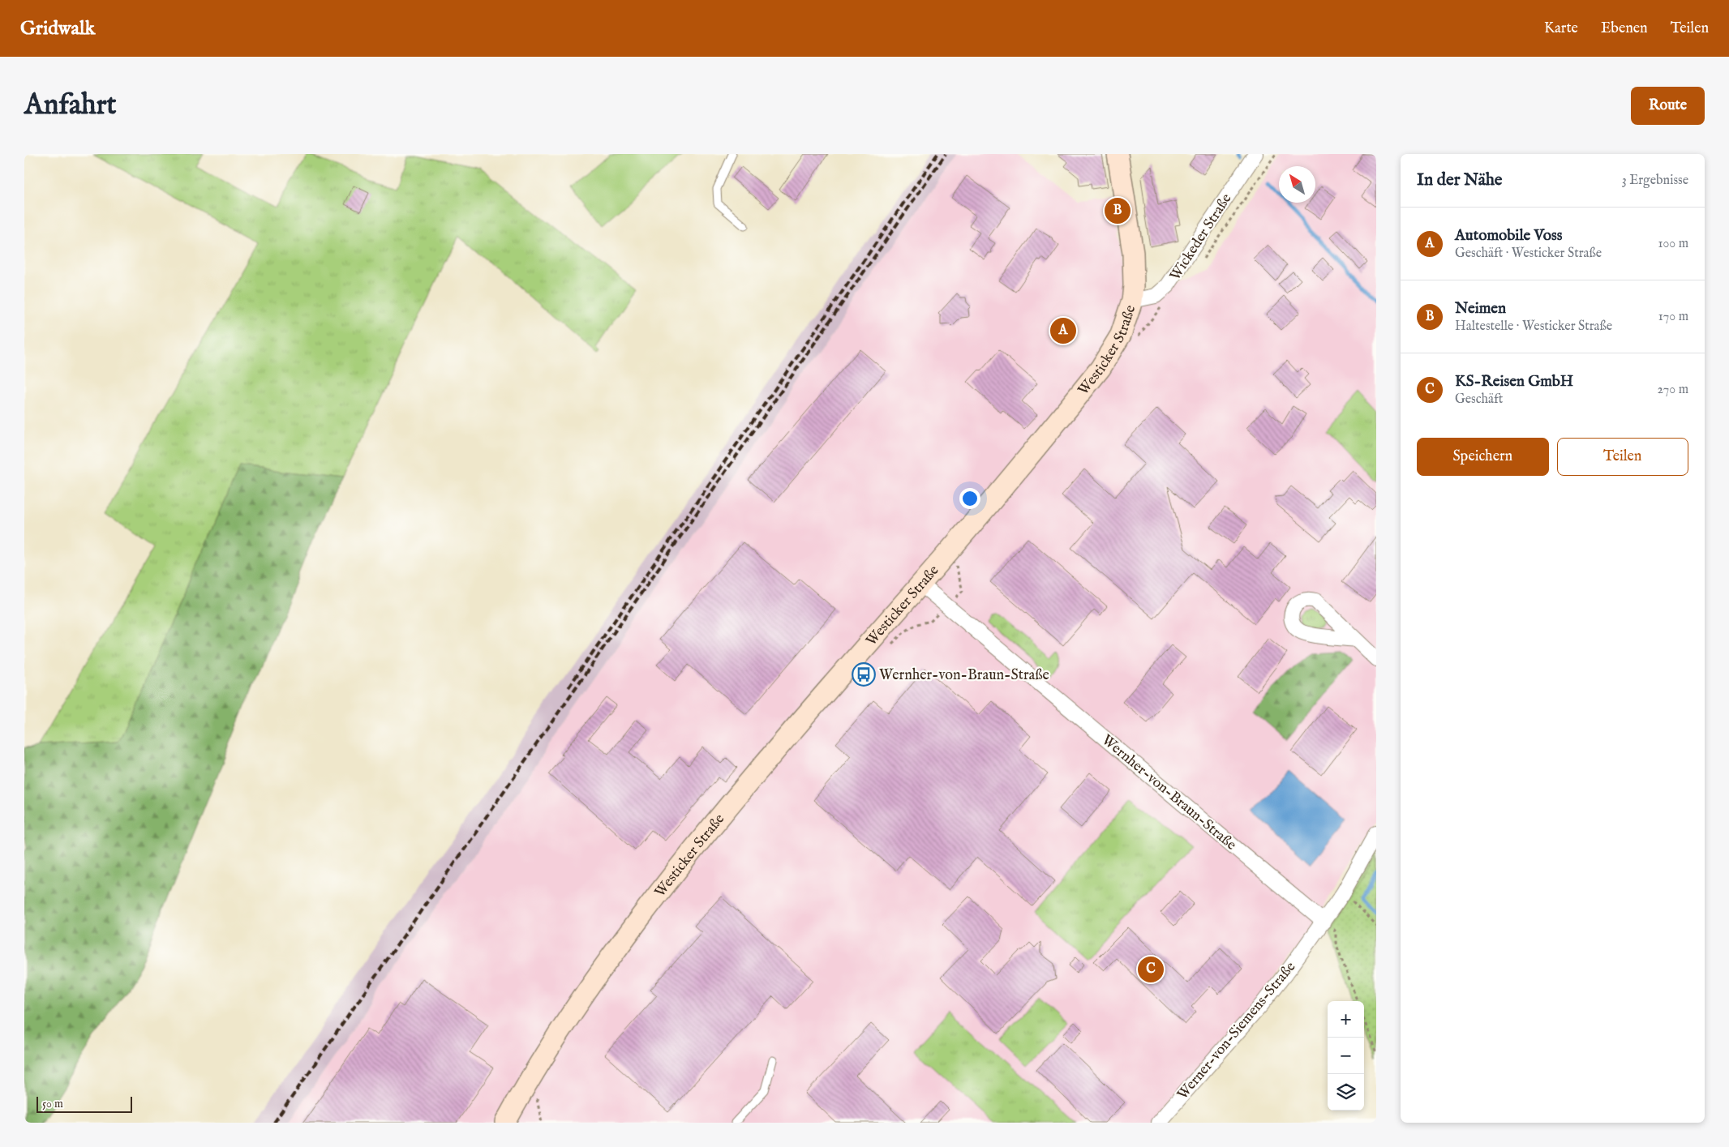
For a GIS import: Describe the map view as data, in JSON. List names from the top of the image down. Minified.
{"streets":{"main road":["Westicker Straße"],"street":["Wickeder Straße","Wernher-von-Braun-Straße","Werner-von-Siemens-Straße"]},"crossings":[["Wickeder Straße","Westicker Straße"],["Westicker Straße","Wernher-von-Braun-Straße"],["Wernher-von-Braun-Straße","Werner-von-Siemens-Straße"]],"places":{"bus stop":["Wernher-von-Braun-Straße"]},"scale_bar":"50 m","north":"top left","page":{"header":"Gridwalk","nav":["Karte","Ebenen","Teilen"],"buttons":["Route",["Speichern","Teilen"]],"title":"Anfahrt","heading":["In der Nähe","3 Ergebnisse"],"pins":["B","A","C"],"list":[{"mark":"A","name":"Automobile Voss","note":"Geschäft · Westicker Straße","value":"100 m"},{"mark":"B","name":"Neimen","note":"Haltestelle · Westicker Straße","value":"170 m"},{"mark":"C","name":"KS-Reisen GmbH","note":"Geschäft","value":"270 m"}],"map_buttons":["+","−"],"scale":"50 m"}}
